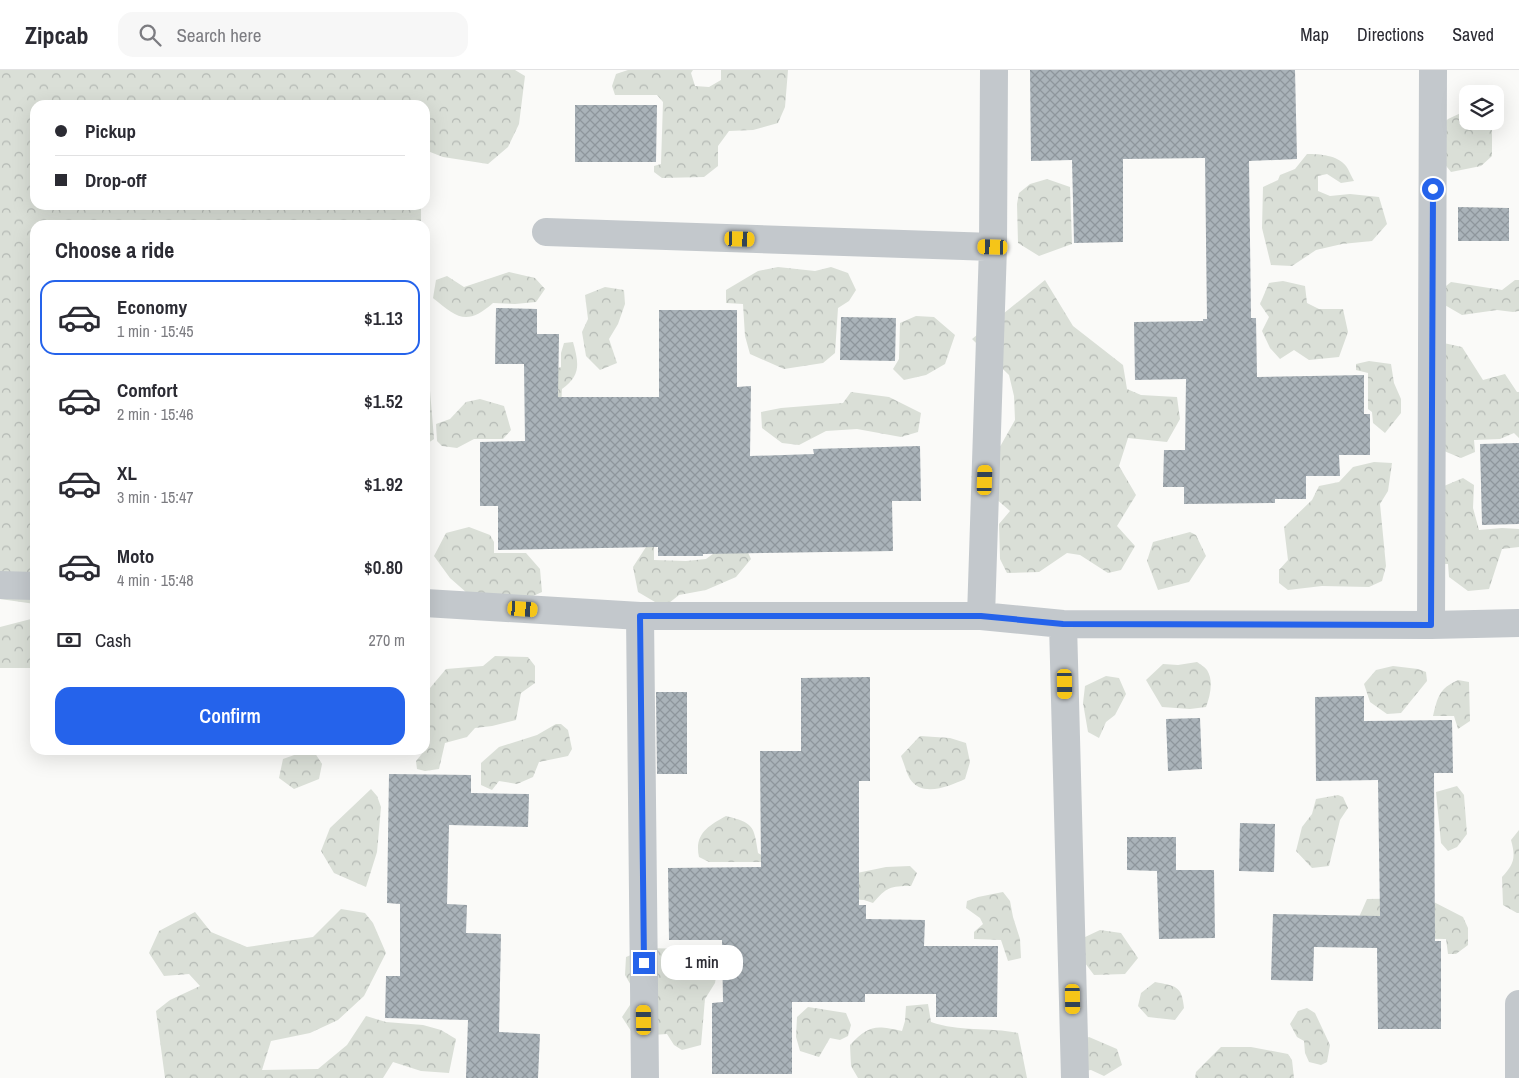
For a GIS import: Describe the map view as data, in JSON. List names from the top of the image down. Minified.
{"page":{"header":"Zipcab","search":"Search here","nav":["Map","Directions","Saved"],"banner":["Pickup","Drop-off"],"heading":"Choose a ride","list":[{"name":"Economy","note":"1 min · 15:45","value":"$1.13"},{"name":"Comfort","note":"2 min · 15:46","value":"$1.52"},{"name":"XL","note":"3 min · 15:47","value":"$1.92"},{"name":"Moto","note":"4 min · 15:48","value":"$0.80"}],"pay":["Cash","270 m"],"buttons":"Confirm","bubble":"1 min"}}
